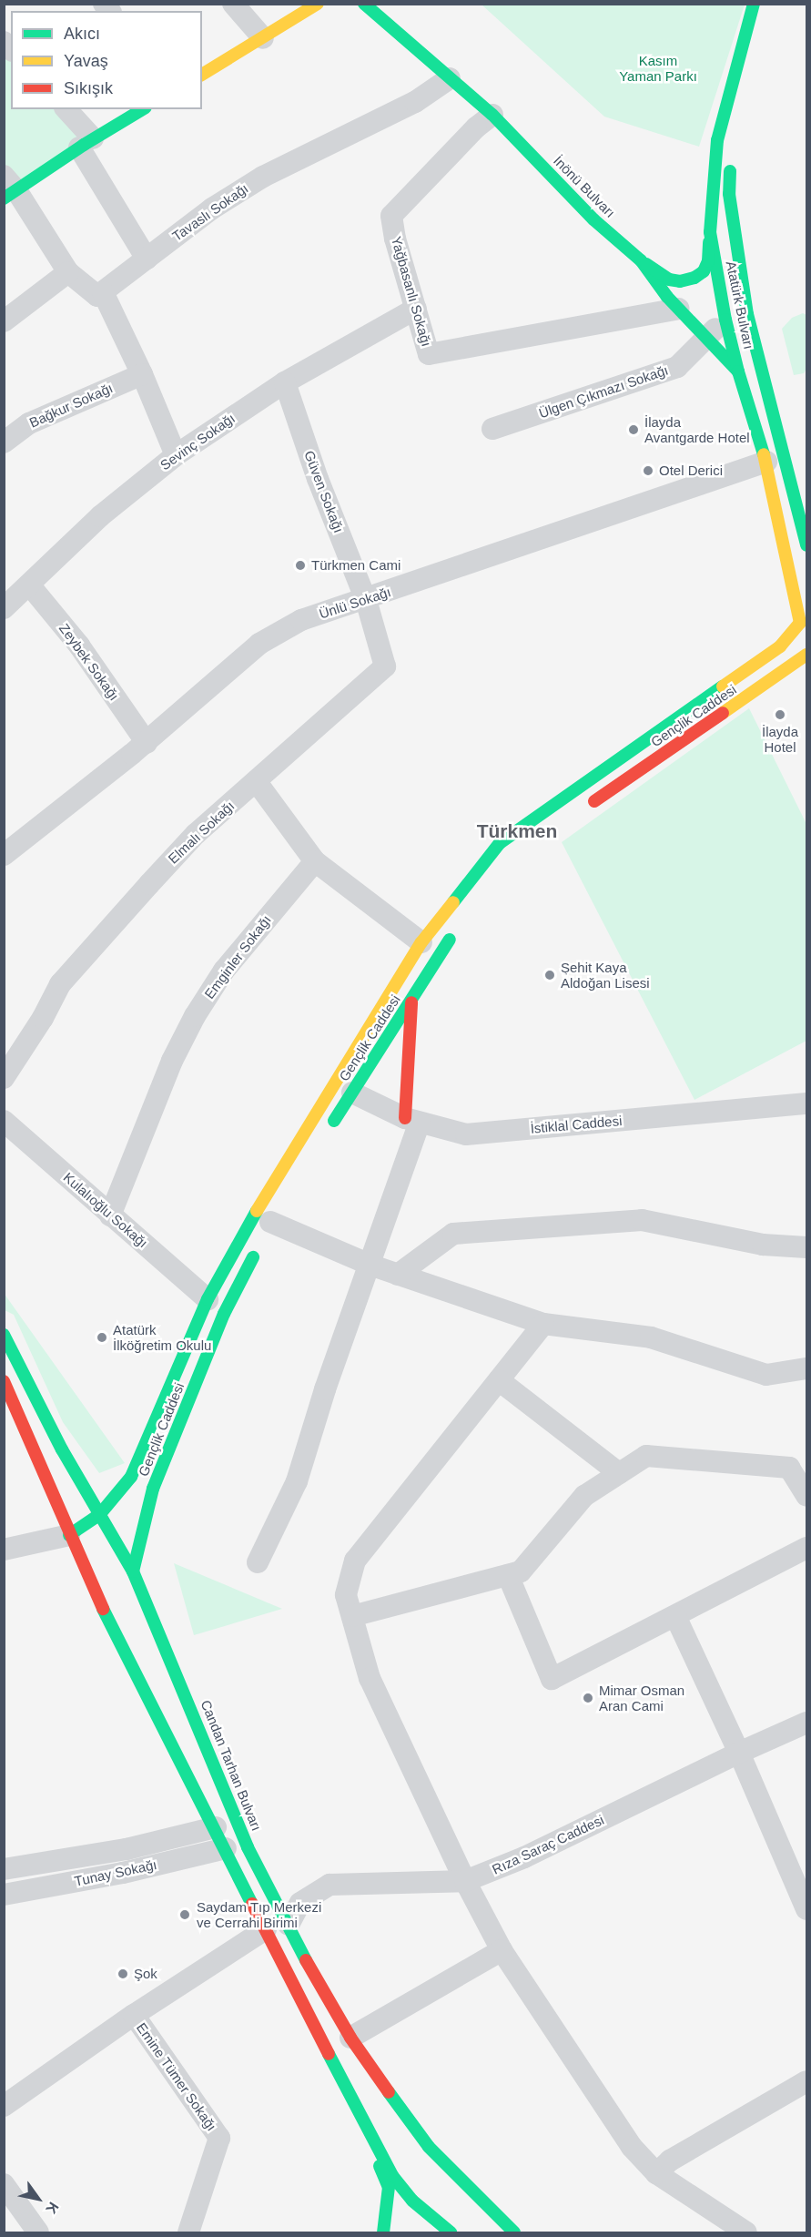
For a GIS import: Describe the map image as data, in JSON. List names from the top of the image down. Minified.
{"streets":{"main road":["İnönü Bulvarı","Atatürk Bulvarı","Gençlik Caddesi","Candan Tarhan Bulvarı"],"street":["Tavaslı Sokağı","Yağbasanlı Sokağı","Ülgen Çıkmazı Sokağı","Bağkur Sokağı","Sevinç Sokağı","Güven Sokağı","Ünlü Sokağı","Zeybek Sokağı","Elmalı Sokağı","Emginler Sokağı","İstiklal Caddesi","Kulalıoğlu Sokağı","Rıza Saraç Caddesi","Tunay Sokağı","Emine Tümer Sokağı"]},"crossings":[["İnönü Bulvarı","Tavaslı Sokağı"],["İnönü Bulvarı","Yağbasanlı Sokağı"],["İnönü Bulvarı","Atatürk Bulvarı"],["İnönü Bulvarı","Ülgen Çıkmazı Sokağı"],["Yağbasanlı Sokağı","Sevinç Sokağı"],["Atatürk Bulvarı","Ülgen Çıkmazı Sokağı"],["Atatürk Bulvarı","Ünlü Sokağı"],["Atatürk Bulvarı","Gençlik Caddesi"],["Sevinç Sokağı","Güven Sokağı"],["Sevinç Sokağı","Zeybek Sokağı"],["Güven Sokağı","Ünlü Sokağı"],["Güven Sokağı","Elmalı Sokağı"],["Ünlü Sokağı","Zeybek Sokağı"],["Ünlü Sokağı","Elmalı Sokağı"],["Gençlik Caddesi","İstiklal Caddesi"],["Gençlik Caddesi","Kulalıoğlu Sokağı"],["Gençlik Caddesi","Candan Tarhan Bulvarı"],["Emginler Sokağı","Kulalıoğlu Sokağı"],["Candan Tarhan Bulvarı","Rıza Saraç Caddesi"]],"districts":["Türkmen"],"parks":["Kasım Yaman Parkı"],"places":["İlayda Avantgarde Hotel","Otel Derici","Türkmen Cami","İlayda Hotel","Şehit Kaya Aldoğan Lisesi","Atatürk İlköğretim Okulu","Mimar Osman Aran Cami","Saydam Tıp Merkezi ve Cerrahi Birimi","Şok"],"legend":["Akıcı","Yavaş","Sıkışık"],"north":"bottom right"}
